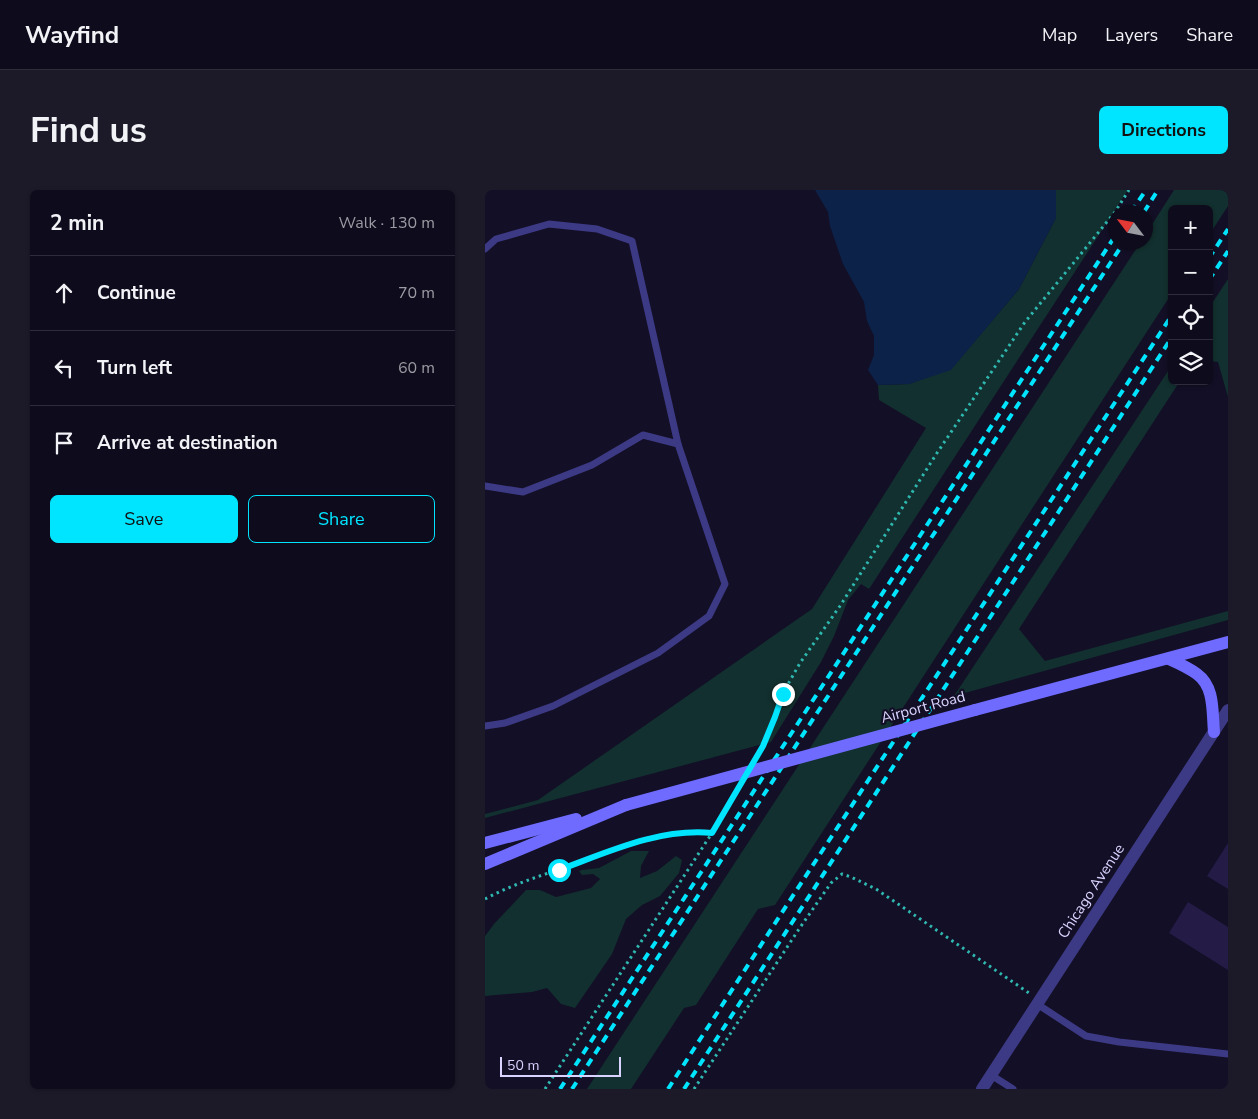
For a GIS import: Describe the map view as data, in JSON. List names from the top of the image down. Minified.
{"streets":{"main road":["Airport Road"],"street":["Chicago Avenue"]},"scale_bar":"50 m","north":"top left","page":{"header":"Wayfind","nav":["Map","Layers","Share"],"buttons":["Directions",["Save","Share"]],"title":"Find us","heading":["2 min","Walk · 130 m"],"map_buttons":["+","−"],"list":[["Continue","70 m"],["Turn left","60 m"],"Arrive at destination"],"scale":"50 m"}}
